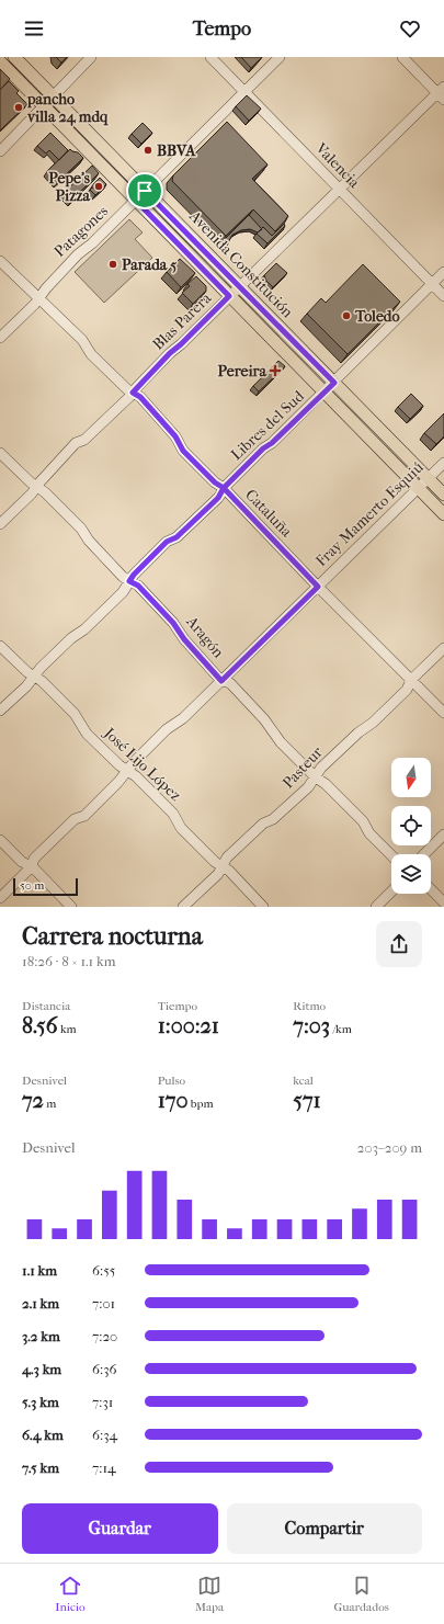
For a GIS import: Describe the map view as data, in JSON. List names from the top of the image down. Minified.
{"streets":{"main road":["Avenida Constitución"],"street":["Valencia","Patagones","Blas Parera","Libres del Sud","Cataluña","Fray Mamerto Esquiú","Aragón","José Lijo López","Pasteur"]},"crossings":[["Valencia","Patagones"],["Valencia","Blas Parera"],["Valencia","Libres del Sud"],["Patagones","Avenida Constitución"],["Patagones","Cataluña"],["Avenida Constitución","Blas Parera"],["Avenida Constitución","Libres del Sud"],["Avenida Constitución","Fray Mamerto Esquiú"],["Blas Parera","Cataluña"],["Blas Parera","Aragón"],["Libres del Sud","Cataluña"],["Libres del Sud","Aragón"],["Libres del Sud","José Lijo López"],["Cataluña","Fray Mamerto Esquiú"],["Cataluña","Pasteur"],["Fray Mamerto Esquiú","Aragón"],["Fray Mamerto Esquiú","José Lijo López"],["Aragón","Pasteur"],["José Lijo López","Pasteur"]],"places":{"other":["pancho villa 24 mdq","BBVA","Pepe's Pizza","Parada 5","Toledo"],"health":["Pereira"]},"scale_bar":"50 m","north":"bottom","page":{"header":"Tempo","scale":"50 m","heading":["Carrera nocturna","18:26 · 8 × 1.1 km"],"stats":[["Distancia","8.56 km"],["Tiempo","1:00:21"],["Ritmo","7:03 /km"],["Desnivel","72 m"],["Pulso","170 bpm"],["kcal","571"]],"chart":["Desnivel","203–209 m"],"list":[{"name":"1.1 km","note":"6:55"},{"name":"2.1 km","note":"7:01"},{"name":"3.2 km","note":"7:20"},{"name":"4.3 km","note":"6:36"},{"name":"5.3 km","note":"7:31"},{"name":"6.4 km","note":"6:34"},{"name":"7.5 km","note":"7:14"}],"buttons":["Guardar","Compartir"],"tabs":["Inicio","Mapa","Guardados"]}}
